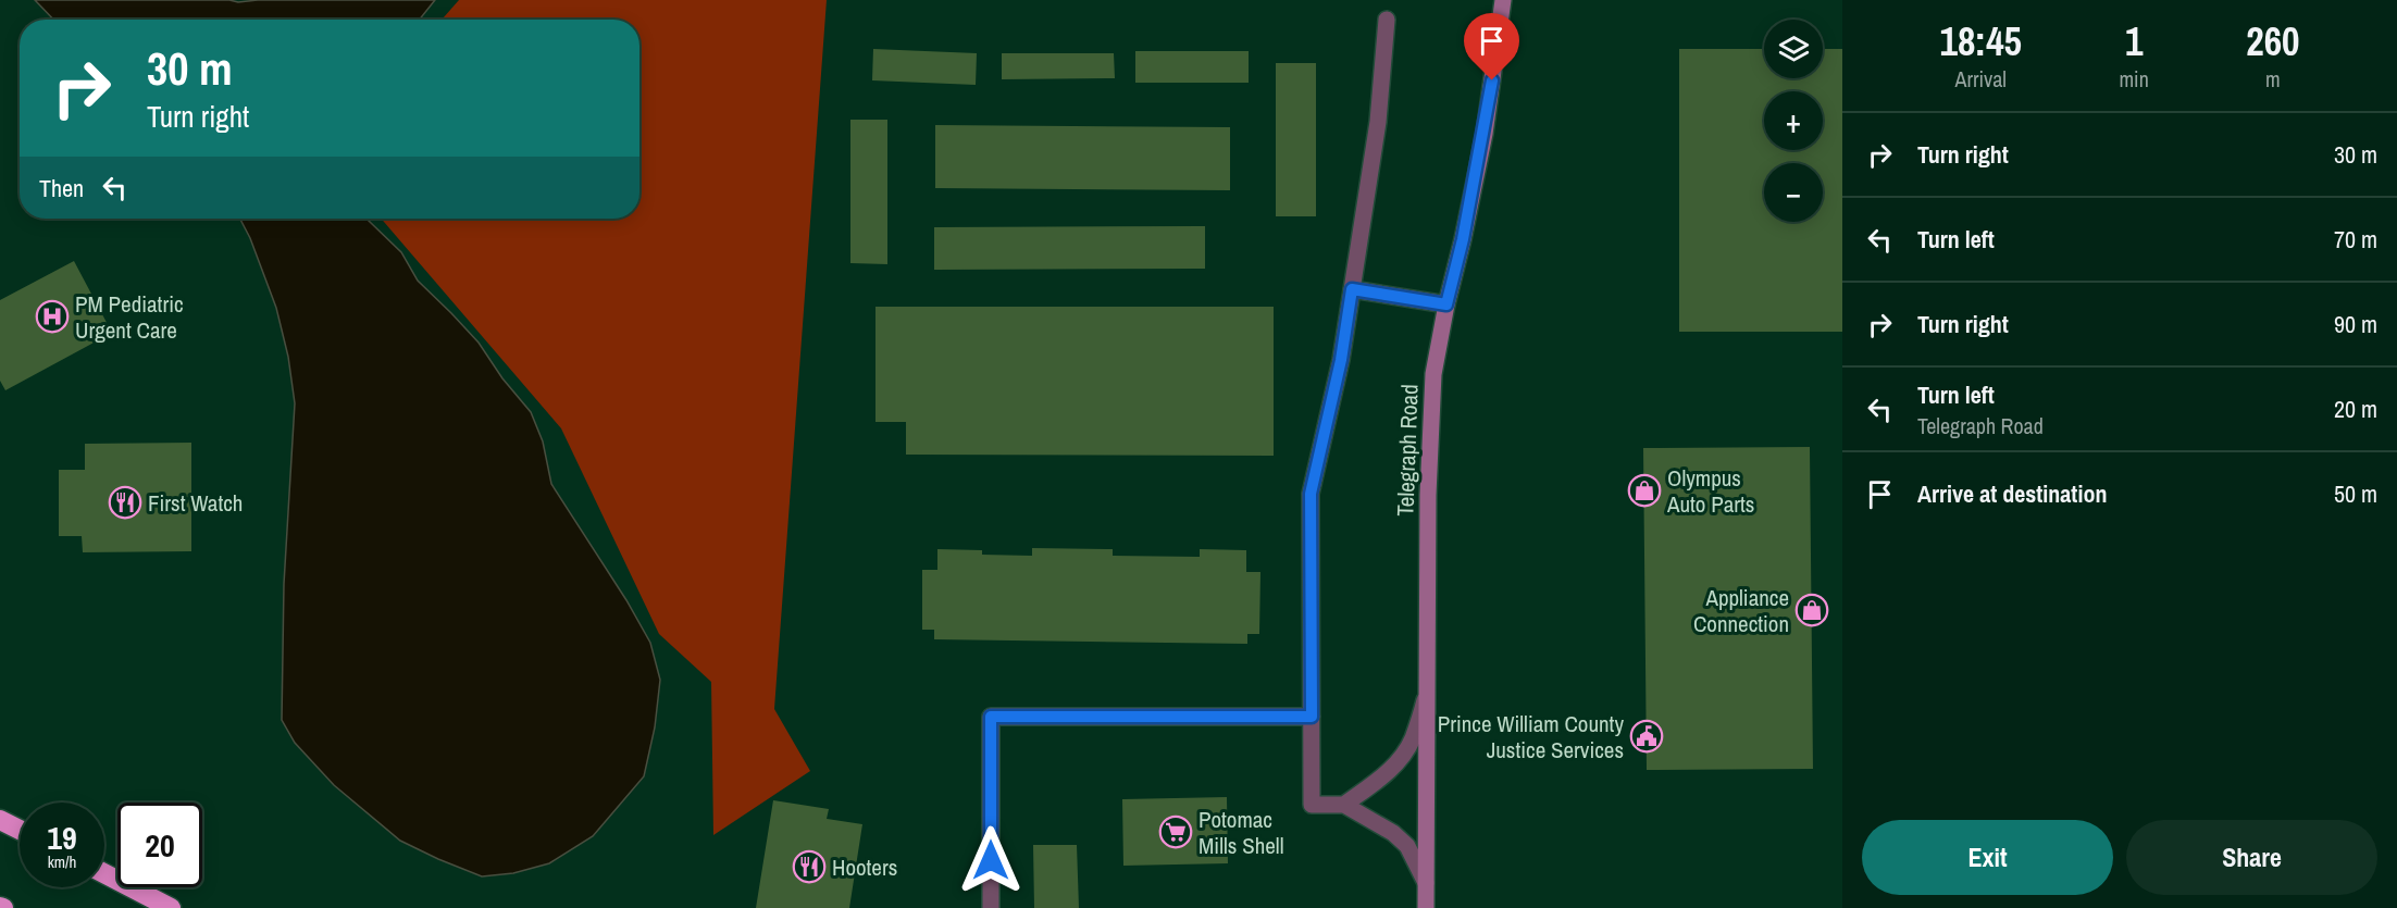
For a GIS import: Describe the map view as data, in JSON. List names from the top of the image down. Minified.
{"streets":{"main road":["Telegraph Road"]},"places":{"hospital":["PM Pediatric Urgent Care"],"shop":["Olympus Auto Parts","Appliance Connection"],"restaurant":["First Watch","Hooters"],"public building":["Prince William County Justice Services"],"supermarket":["Potomac Mills Shell"]},"page":{"eta":["18:45","Arrival","1","min","260","m"],"map_buttons":["+","−"],"turn":["30 m","Turn right"],"list":[{"name":"Turn right","value":"30 m"},{"name":"Turn left","value":"70 m"},{"name":"Turn right","value":"90 m"},{"name":"Turn left","note":"Telegraph Road","value":"20 m"},{"name":"Arrive at destination","value":"50 m"}],"then":"Then","speed":"19 km/h","limit":"20","buttons":["Exit","Share"]}}
